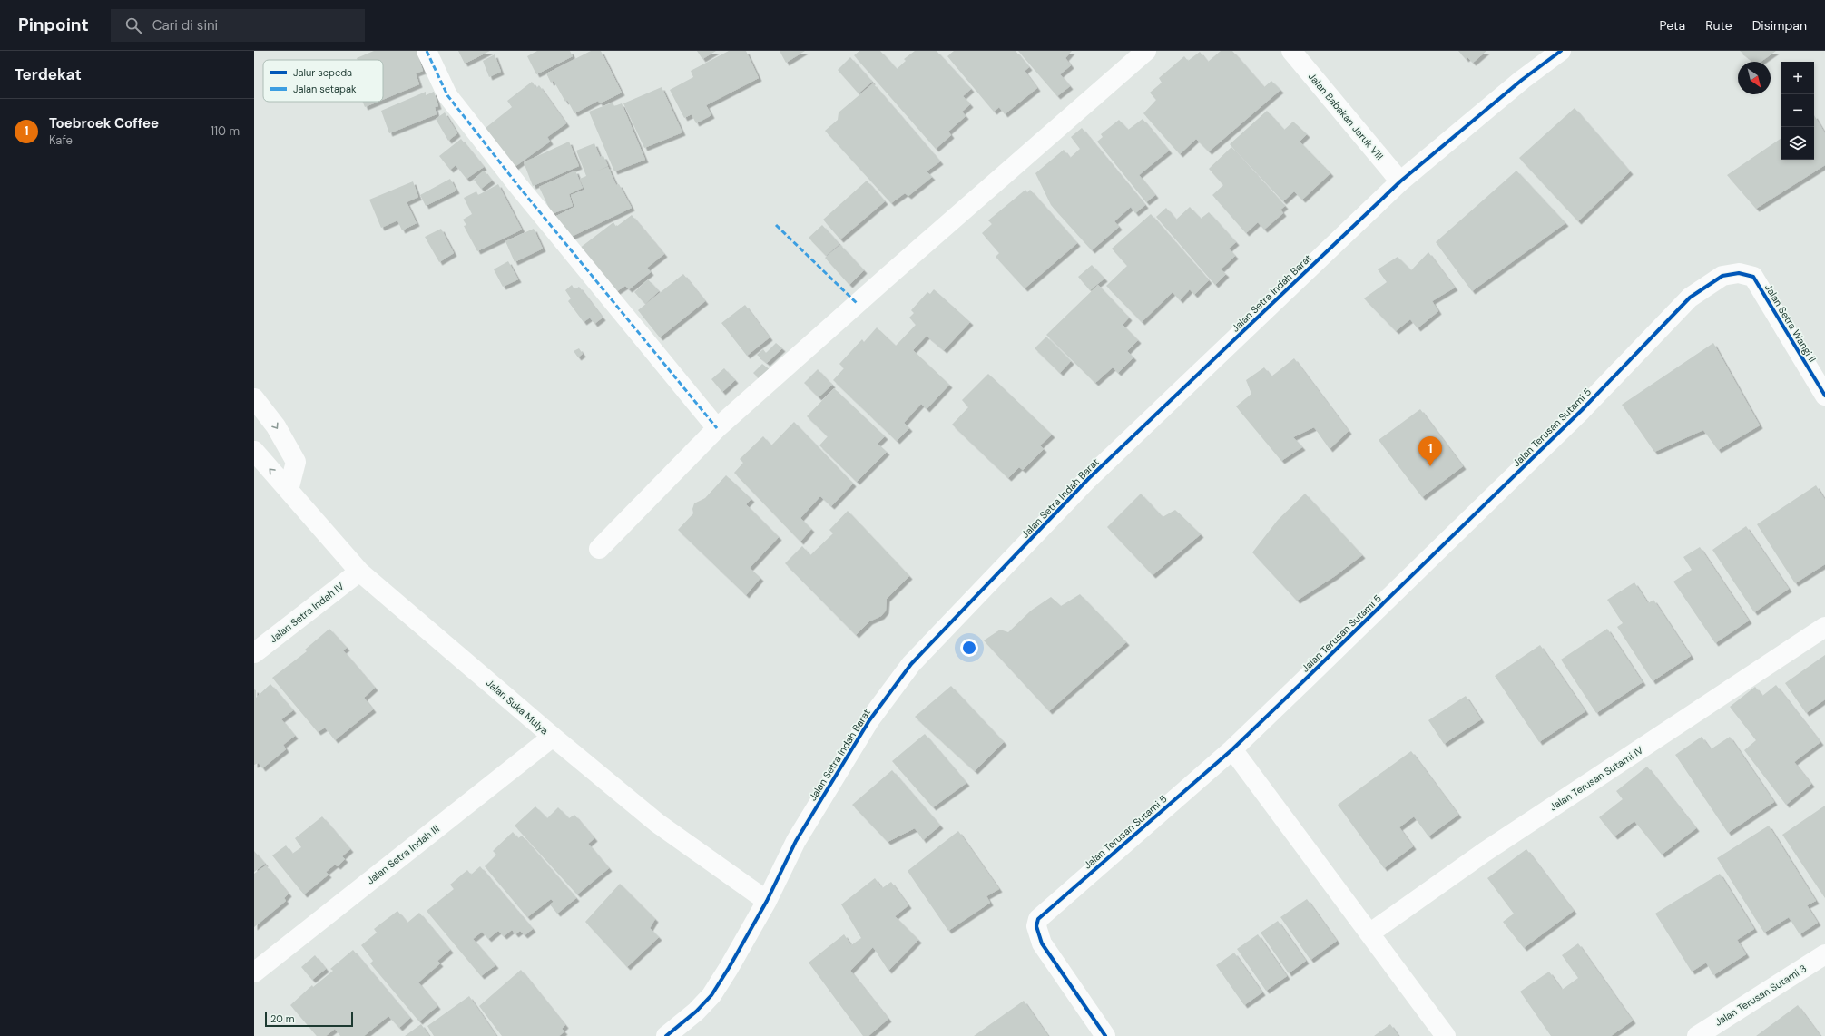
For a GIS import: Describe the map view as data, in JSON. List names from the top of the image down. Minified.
{"streets":{"street":["Jalan Babakan Jeruk VIII","Jalan Setra Indah Barat","Jalan Setra Wangi II","Jalan Terusan Sutami 5","Jalan Setra Indah IV","Jalan Suka Mulya","Jalan Terusan Sutami IV","Jalan Setra Indah III","Jalan Terusan Sutami 3"]},"crossings":[["Jalan Babakan Jeruk VIII","Jalan Setra Indah Barat"],["Jalan Setra Indah Barat","Jalan Suka Mulya"],["Jalan Setra Wangi II","Jalan Terusan Sutami 5"],["Jalan Setra Indah IV","Jalan Suka Mulya"],["Jalan Suka Mulya","Jalan Setra Indah III"]],"legend":["Jalur sepeda","Jalan setapak"],"scale_bar":"20 m","north":"bottom right","page":{"header":"Pinpoint","search":"Cari di sini","nav":["Peta","Rute","Disimpan"],"heading":"Terdekat","map_buttons":["+","−"],"list":[{"mark":"1","name":"Toebroek Coffee","note":"Kafe","value":"110 m"}],"pins":"1","scale":"20 m"}}
